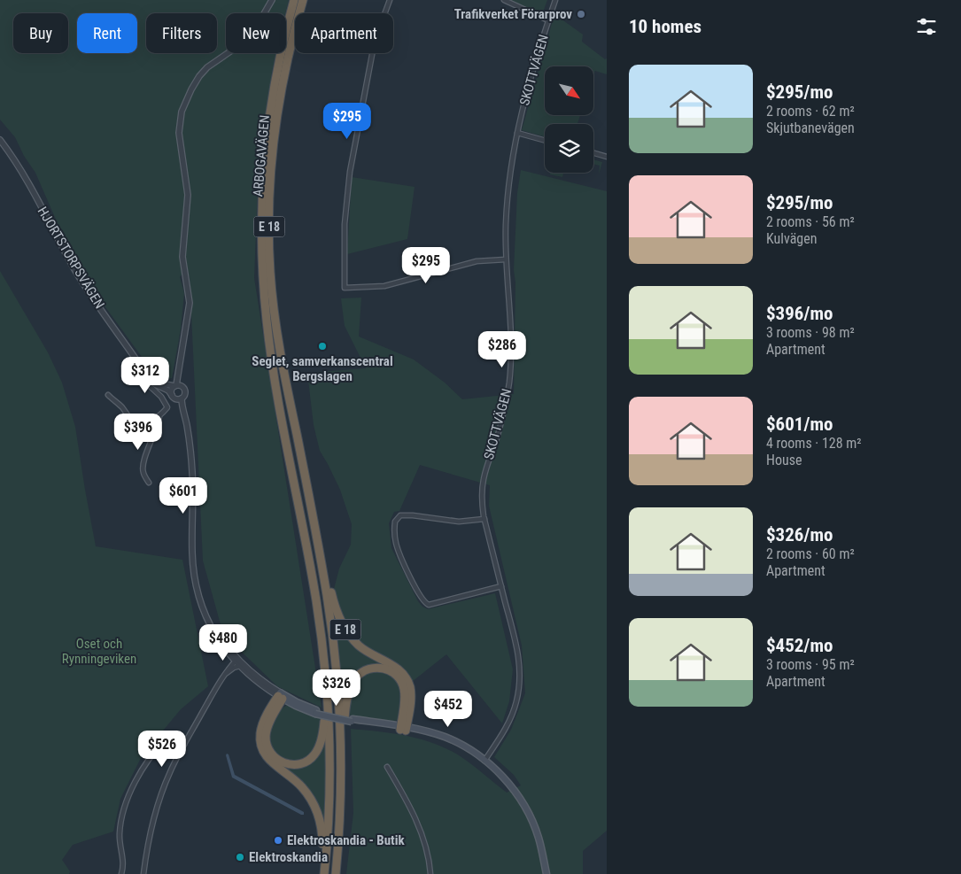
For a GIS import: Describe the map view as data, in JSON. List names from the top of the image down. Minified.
{"streets":{"highway":["ARBOGAVÄGEN","E 18"],"street":["SKOTTVÄGEN","HJORTSTORPSVÄGEN"]},"crossings":[["ARBOGAVÄGEN","E 18"]],"parks":["Oset och Rynningeviken"],"places":["Trafikverket Förarprov","Seglet, samverkanscentral Bergslagen","Elektroskandia - Butik","Elektroskandia"],"north":"bottom right","page":{"heading":"10 homes","chip":["Buy","Rent","Filters","New","Apartment"],"list":[{"name":"$295/mo","note":"2 rooms · 62 m² · Skjutbanevägen"},{"name":"$295/mo","note":"2 rooms · 56 m² · Kulvägen"},{"name":"$396/mo","note":"3 rooms · 98 m² · Apartment"},{"name":"$601/mo","note":"4 rooms · 128 m² · House"},{"name":"$326/mo","note":"2 rooms · 60 m² · Apartment"},{"name":"$452/mo","note":"3 rooms · 95 m² · Apartment"}],"price":["$295","$295","$286","$312","$396","$601","$480","$326","$452","$526"]}}
